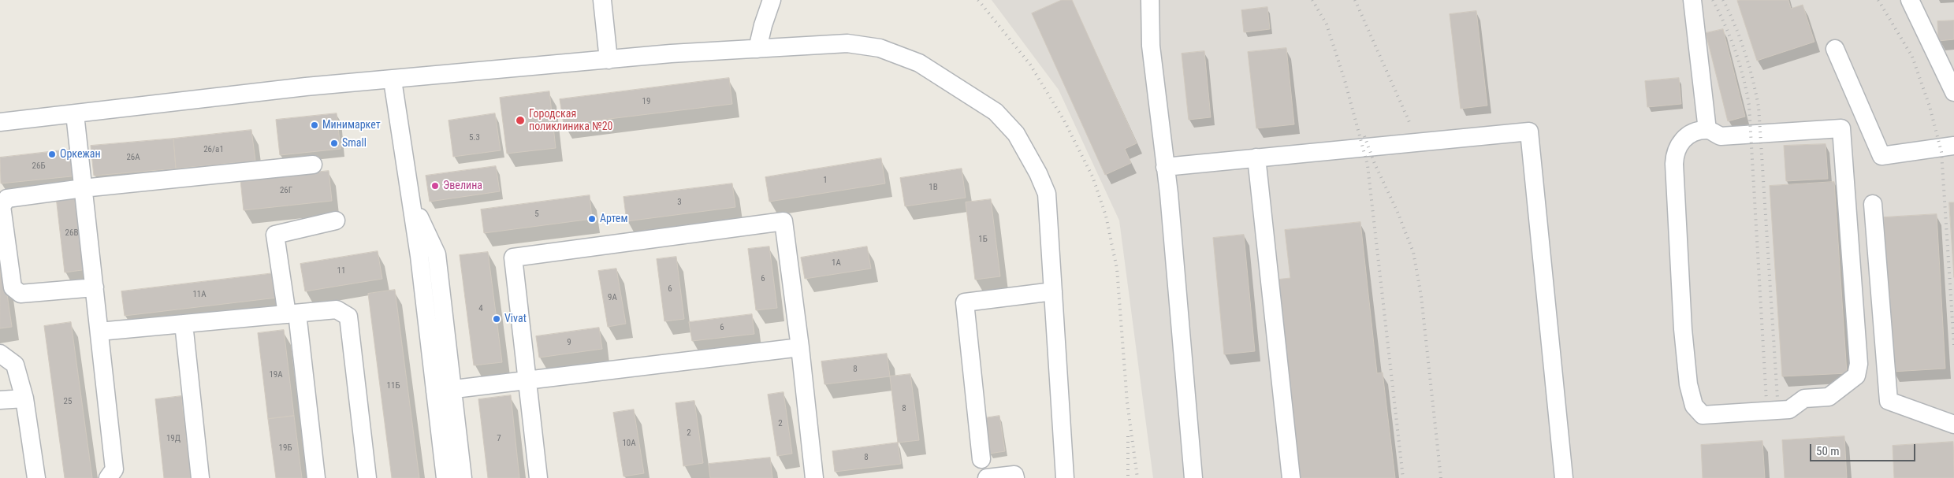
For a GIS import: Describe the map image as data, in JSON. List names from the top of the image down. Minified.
{"places":["Городская поликлиника №20","Минимаркет","Small","Оркежан","Эвелина","Артем","Vivat"],"house_numbers":["19","5.3","26/а1","26А","26Б","1","1В","26Г","3","5","26В","1Б","1А","11","6","6","11А","9А","4","6","9","8","19А","11Б","25","8","2","2","19Д","7","10А","19Б","8"],"scale_bar":"50 m"}
